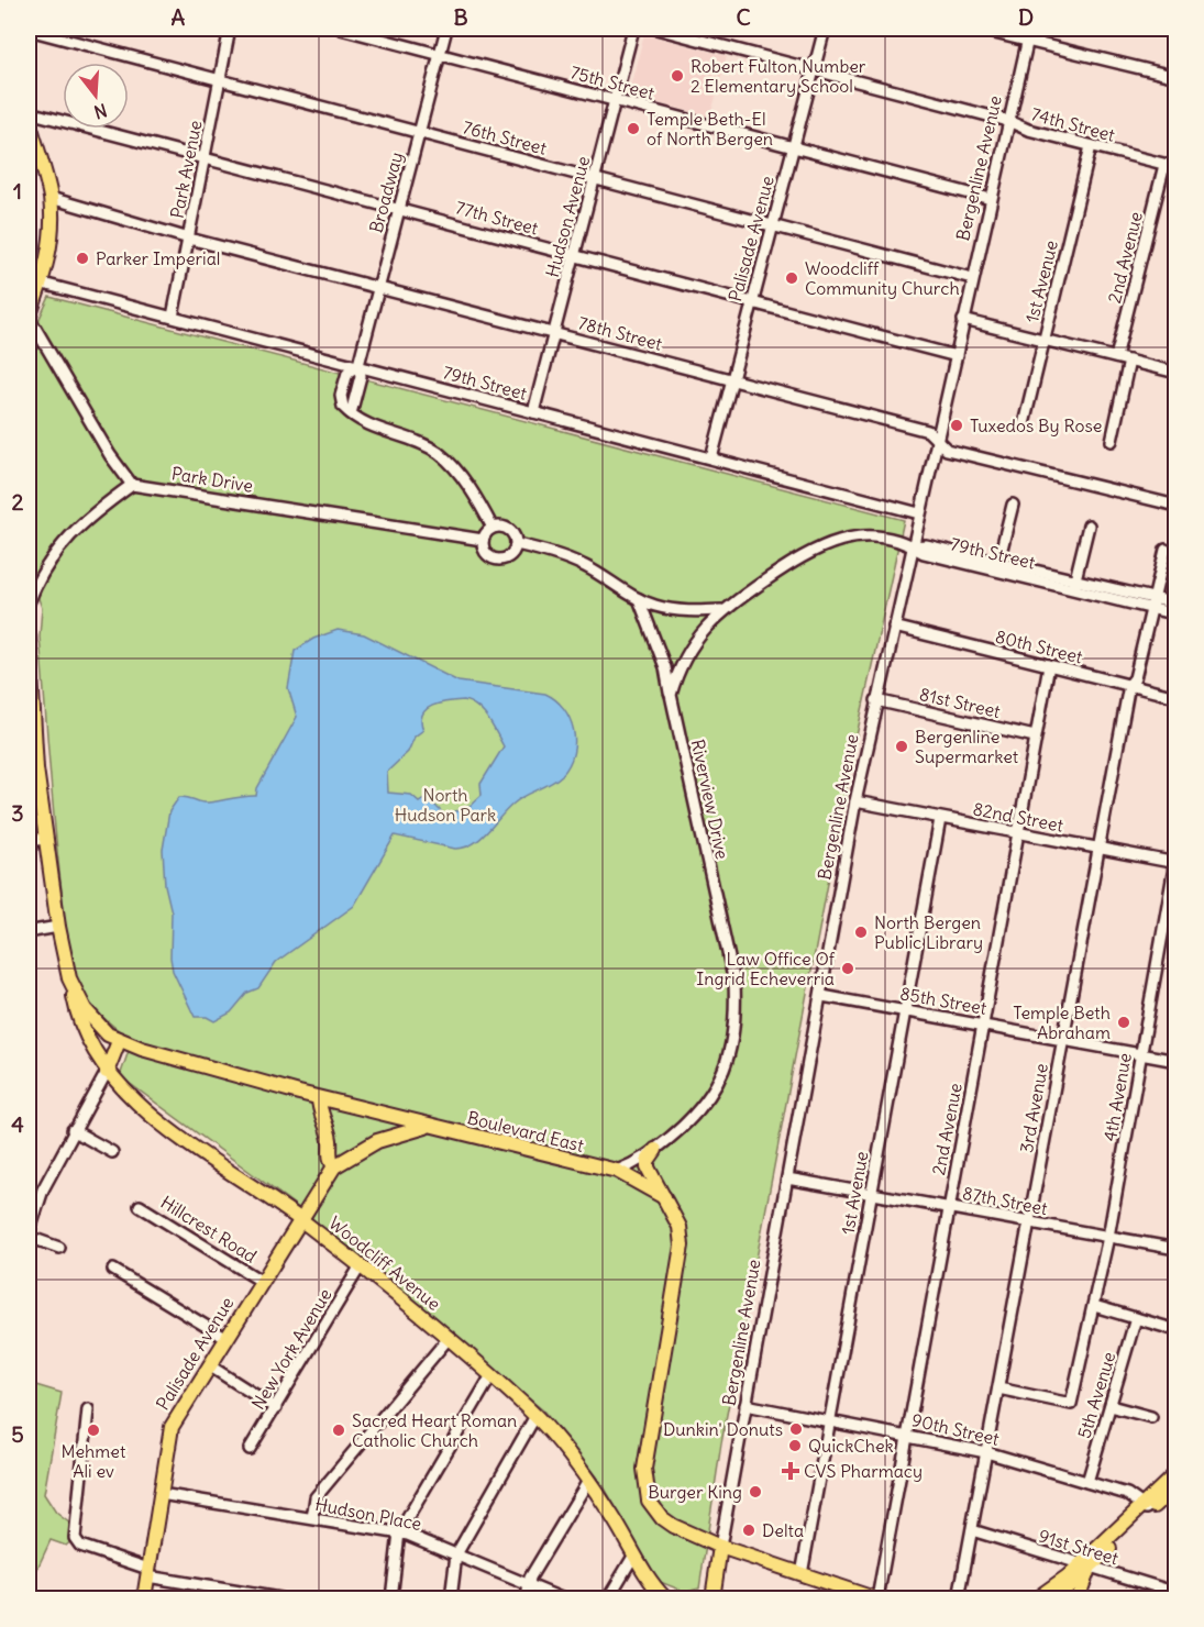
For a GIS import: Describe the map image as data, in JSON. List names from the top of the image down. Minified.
{"streets":{"main road":["Bergenline Avenue","Palisade Avenue","Boulevard East","Woodcliff Avenue"],"street":["75th Street","74th Street","76th Street","Park Avenue","Broadway","Hudson Avenue","77th Street","2nd Avenue","1st Avenue","78th Street","79th Street","Park Drive","80th Street","81st Street","Riverview Drive","82nd Street","85th Street","4th Avenue","3rd Avenue","87th Street","Hillcrest Road","New York Avenue","5th Avenue","90th Street","Hudson Place","91st Street"]},"crossings":[["75th Street","Bergenline Avenue"],["75th Street","Broadway"],["75th Street","Hudson Avenue"],["75th Street","Palisade Avenue"],["74th Street","Bergenline Avenue"],["74th Street","Palisade Avenue"],["74th Street","2nd Avenue"],["74th Street","1st Avenue"],["76th Street","Bergenline Avenue"],["76th Street","Park Avenue"],["76th Street","Broadway"],["76th Street","Hudson Avenue"],["76th Street","Palisade Avenue"],["Bergenline Avenue","77th Street"],["Bergenline Avenue","78th Street"],["Bergenline Avenue","79th Street"],["Bergenline Avenue","80th Street"],["Bergenline Avenue","81st Street"],["Bergenline Avenue","82nd Street"],["Bergenline Avenue","85th Street"],["Bergenline Avenue","87th Street"],["Bergenline Avenue","90th Street"],["Park Avenue","77th Street"],["Park Avenue","78th Street"],["Park Avenue","79th Street"],["Broadway","77th Street"],["Broadway","78th Street"],["Broadway","79th Street"],["Hudson Avenue","77th Street"],["Hudson Avenue","78th Street"],["Hudson Avenue","79th Street"],["77th Street","Palisade Avenue"],["Palisade Avenue","78th Street"],["Palisade Avenue","79th Street"],["Palisade Avenue","Hillcrest Road"],["Palisade Avenue","Woodcliff Avenue"],["Palisade Avenue","Hudson Place"],["2nd Avenue","80th Street"],["2nd Avenue","81st Street"],["2nd Avenue","82nd Street"],["2nd Avenue","85th Street"],["2nd Avenue","87th Street"],["2nd Avenue","90th Street"],["1st Avenue","82nd Street"],["1st Avenue","85th Street"],["1st Avenue","87th Street"],["1st Avenue","90th Street"],["79th Street","3rd Avenue"],["80th Street","3rd Avenue"],["Riverview Drive","Boulevard East"],["82nd Street","4th Avenue"],["82nd Street","3rd Avenue"],["85th Street","4th Avenue"],["85th Street","3rd Avenue"],["4th Avenue","3rd Avenue"],["4th Avenue","87th Street"],["3rd Avenue","87th Street"],["3rd Avenue","90th Street"],["3rd Avenue","91st Street"],["Boulevard East","Woodcliff Avenue"],["Woodcliff Avenue","New York Avenue"],["5th Avenue","90th Street"]],"parks":["North Hudson Park"],"places":{"other":["Robert Fulton Number 2 Elementary School","Temple Beth-El of North Bergen","Parker Imperial","Woodcliff Community Church","Tuxedos By Rose","Bergenline Supermarket","North Bergen Public Library","Law Office Of Ingrid Echeverria","Temple Beth Abraham","Dunkin' Donuts","Mehmet Ali ev","Sacred Heart Roman Catholic Church","QuickChek","Burger King","Delta"],"health":["CVS Pharmacy"]},"north":"bottom","grid":{"columns":["A","B","C","D"],"rows":["1","2","3","4","5"]}}
